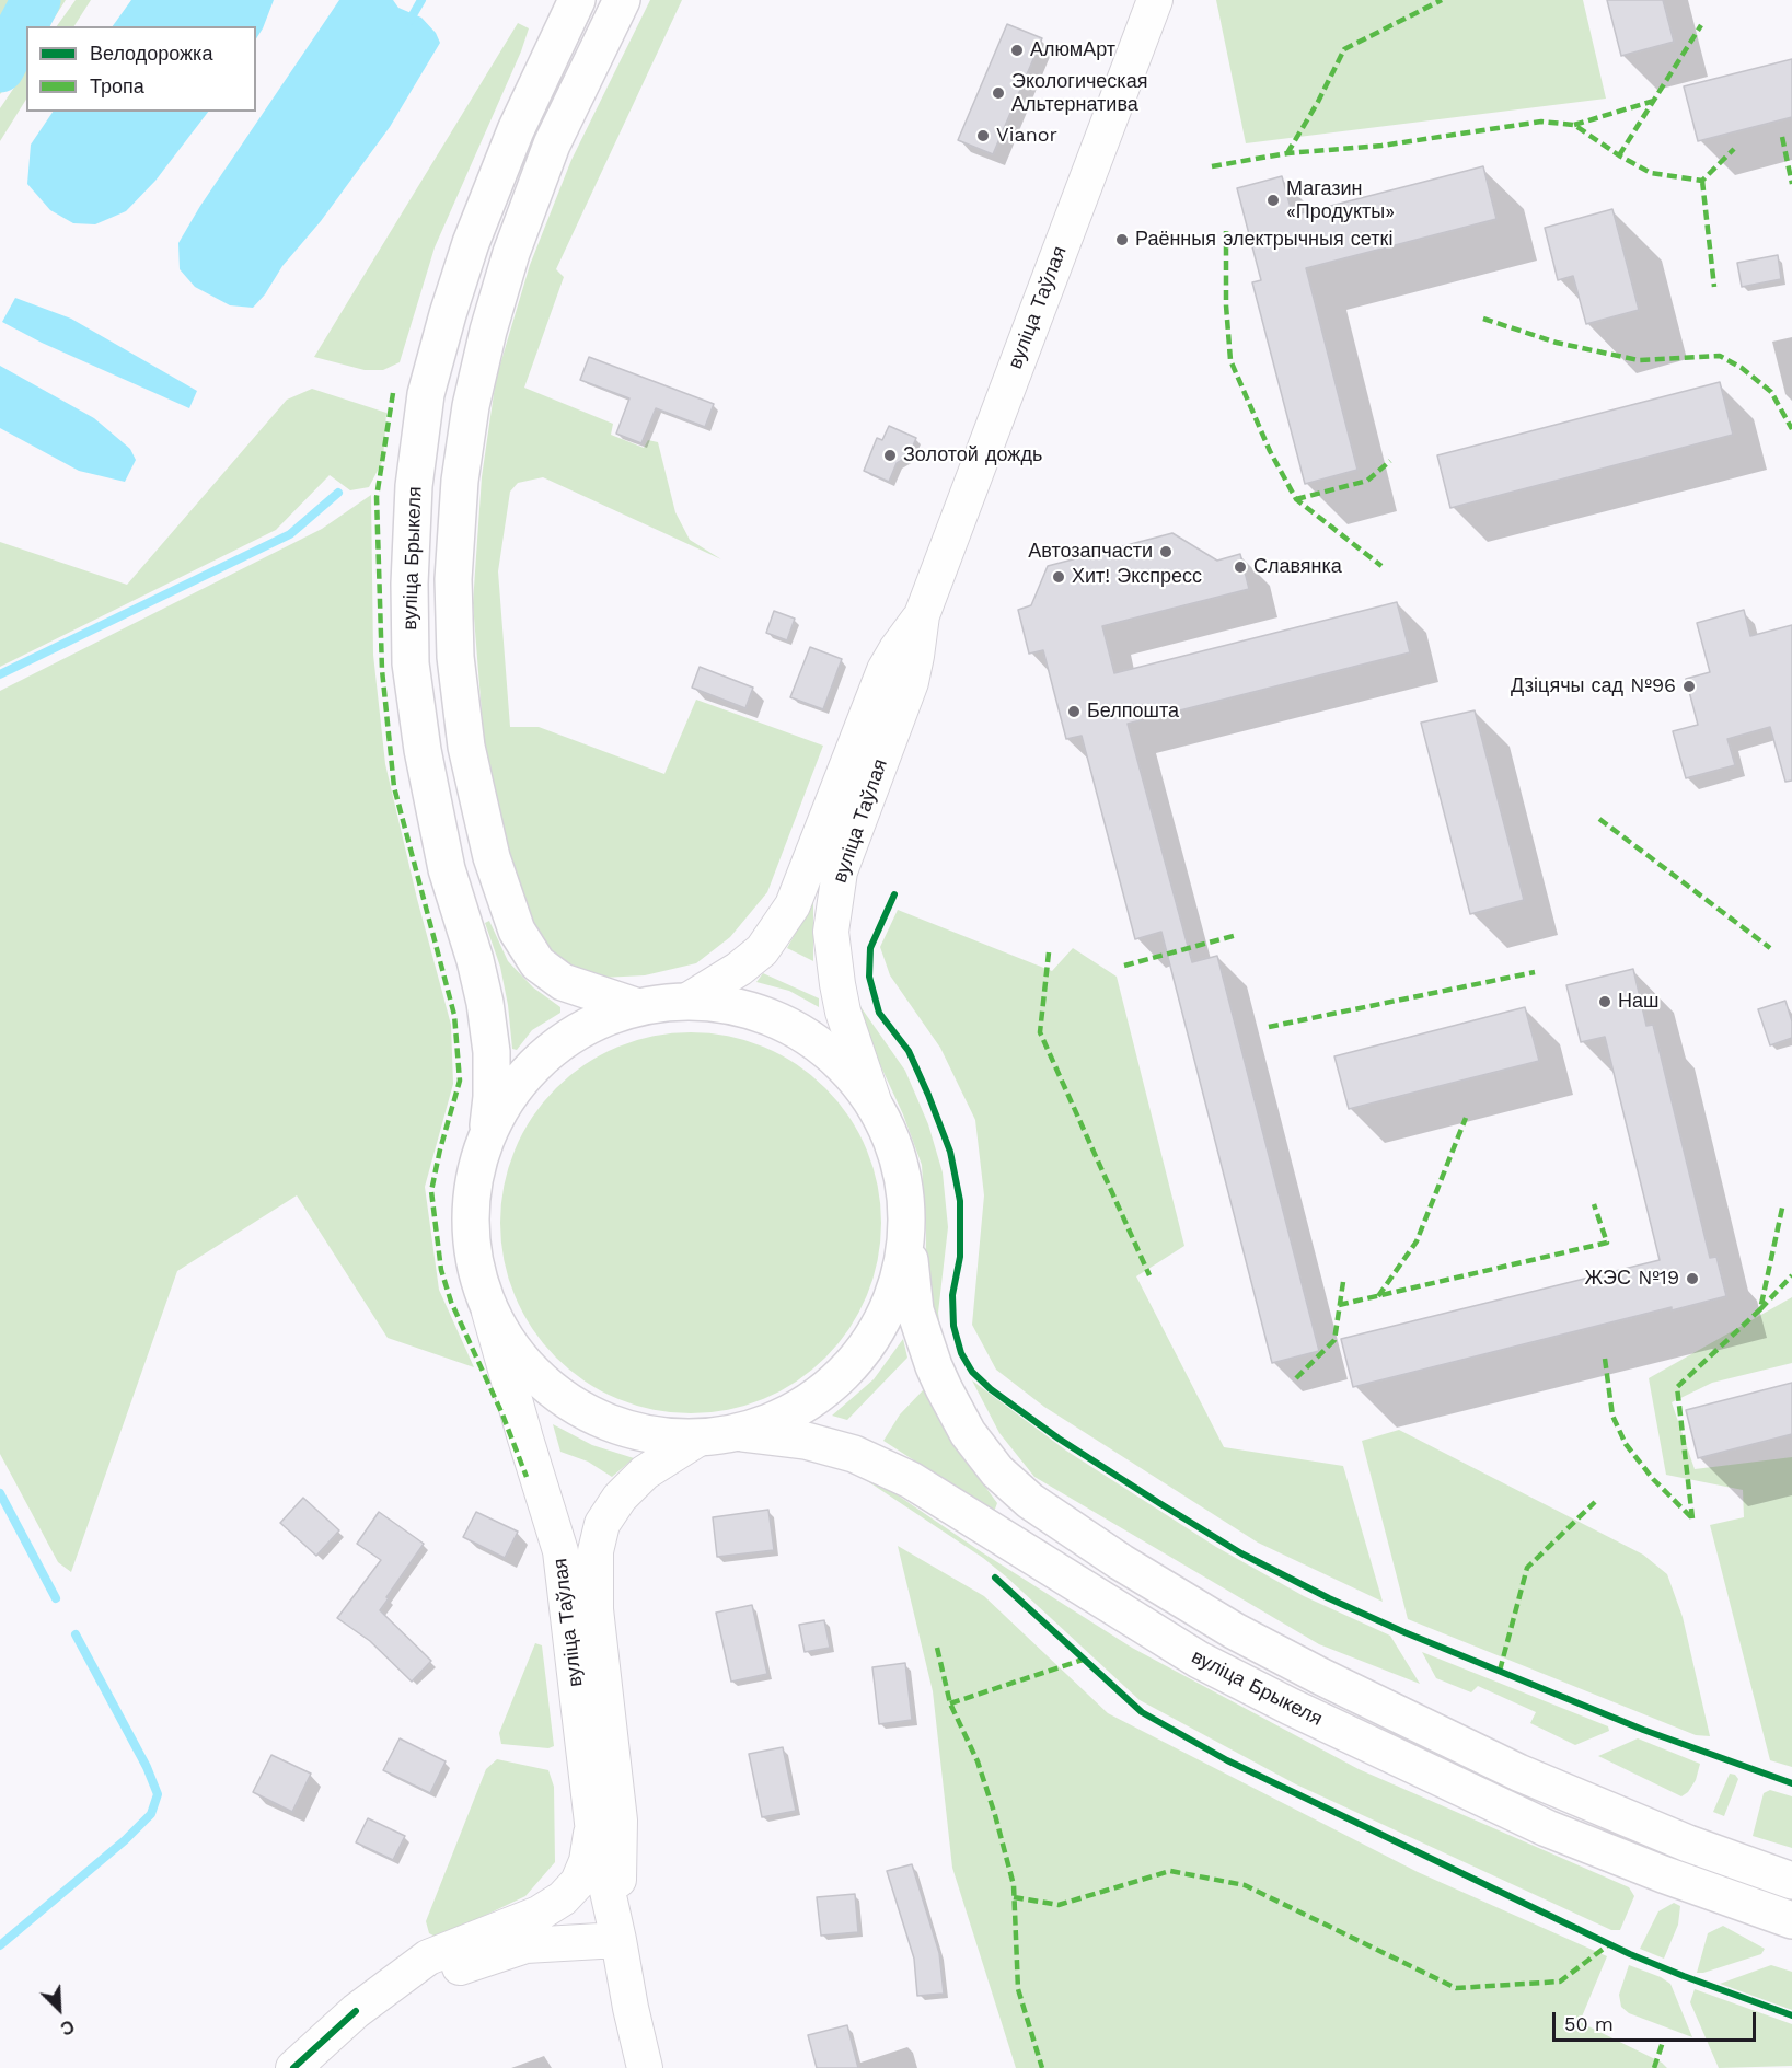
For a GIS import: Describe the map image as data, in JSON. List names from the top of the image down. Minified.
{"streets":{"main road":["вуліца Таўлая","вуліца Брыкеля"]},"places":["АлюмАрт","Экологическая Альтернатива","Vianor","Магазин «Продукты»","Раённыя электрычныя сеткі","Золотой дождь","Автозапчасти","Славянка","Хит! Экспресс","Дзіцячы сад №96","Белпошта","Наш","ЖЭС №19"],"legend":["Велодорожка","Тропа"],"scale_bar":"50 m","north":"bottom right"}
